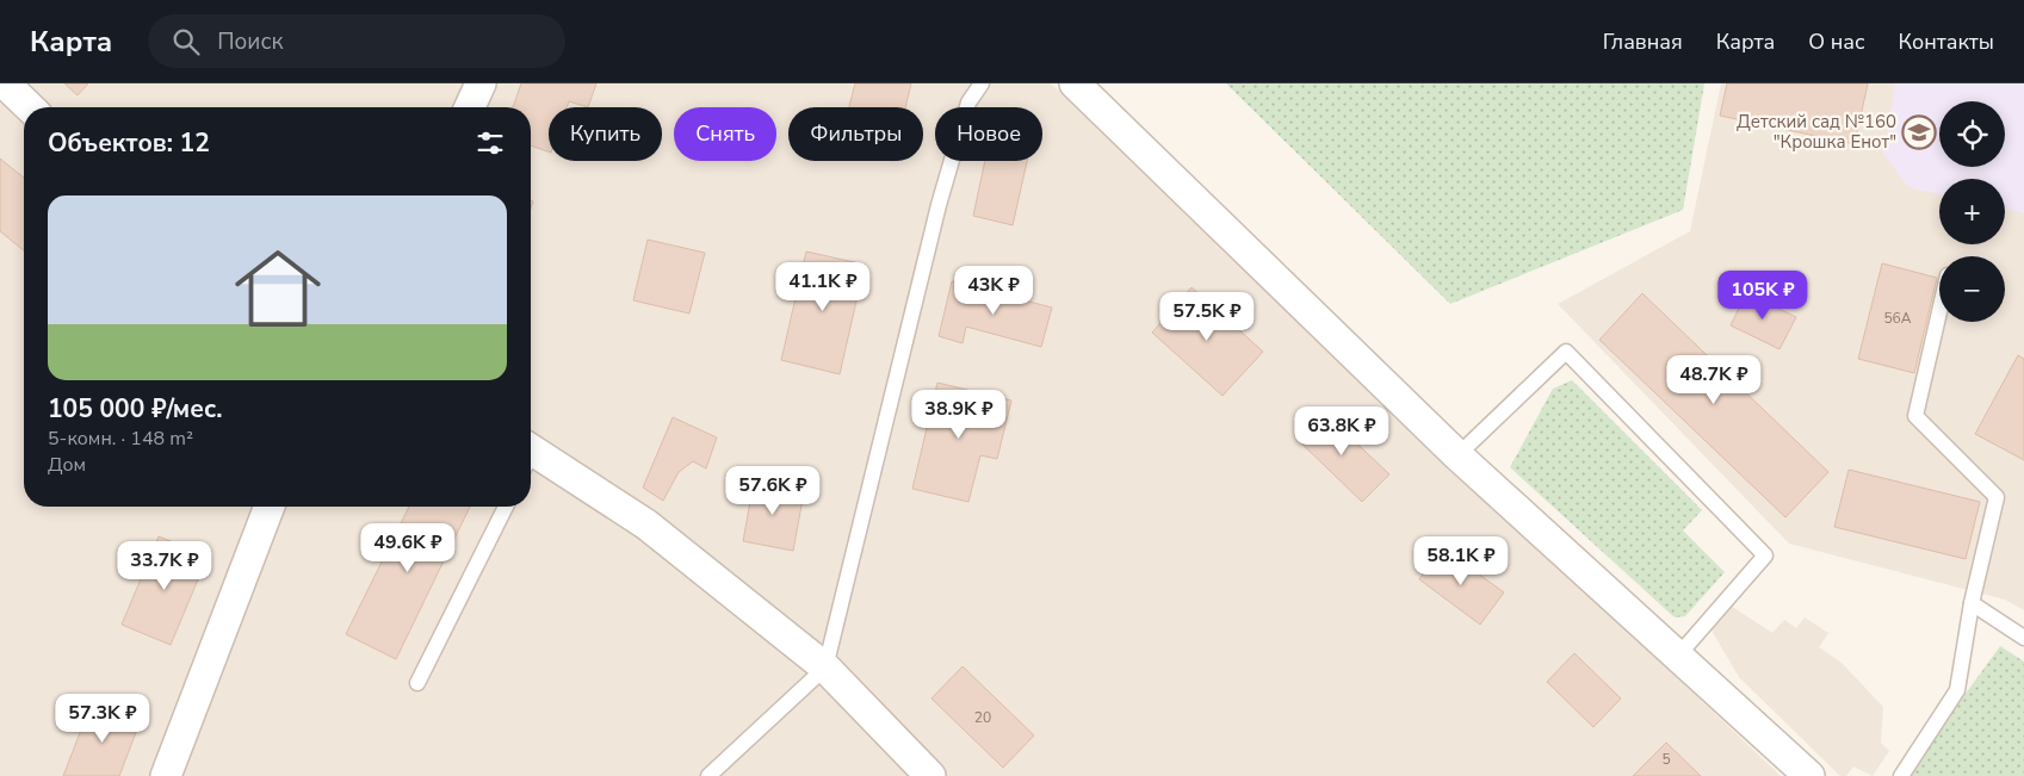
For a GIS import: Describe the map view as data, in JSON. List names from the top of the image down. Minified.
{"places":{"school or university":["Детский сад №160 \"Крошка Енот\""]},"house_numbers":["56А","20","5"],"page":{"header":"Карта","search":"Поиск","nav":["Главная","Карта","О нас","Контакты"],"map_buttons":["+","−"],"chip":["Купить","Снять","Фильтры","Новое"],"heading":"Объектов: 12","list":[{"name":"105 000 ₽/мес.","note":"5-комн. · 148 m² · Дом"}],"price":["41.1K ₽","43K ₽","105K ₽","57.5K ₽","48.7K ₽","38.9K ₽","63.8K ₽","57.6K ₽","49.6K ₽","58.1K ₽","33.7K ₽","57.3K ₽"]}}
